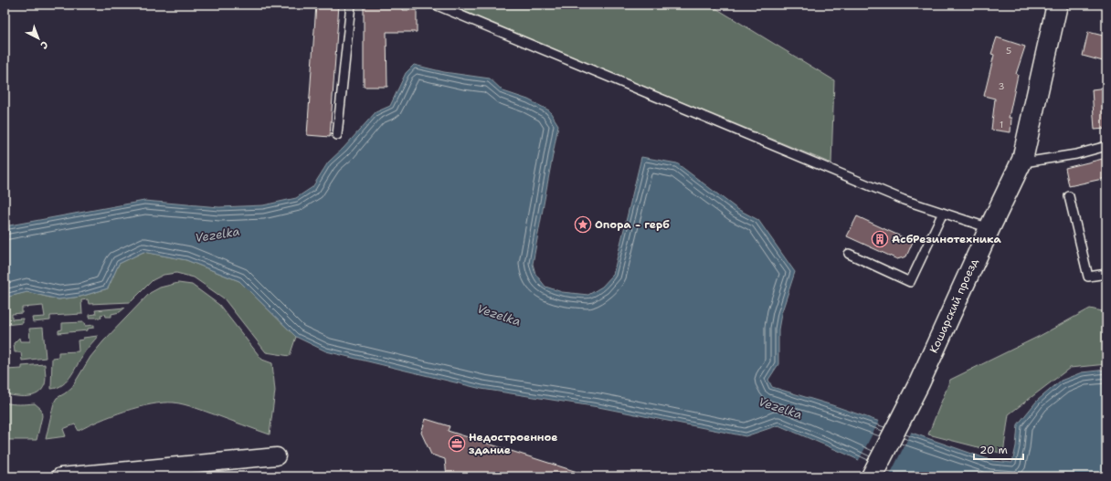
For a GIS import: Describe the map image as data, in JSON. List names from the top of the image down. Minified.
{"streets":{"street":["Кошарский проезд"]},"water":["Vezelka"],"places":{"place":["Опора - герб"],"building":["АсбРезинотехника"],"office":["Недостроенное здание"]},"house_numbers":["5","3","1"],"scale_bar":"20 m","north":"bottom right"}
